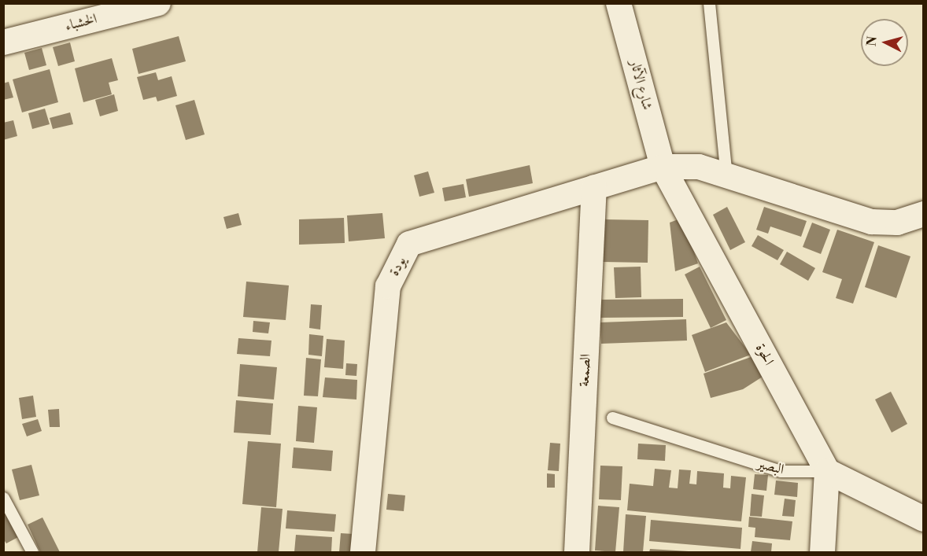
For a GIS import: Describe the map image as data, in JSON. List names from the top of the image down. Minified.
{"streets":{"street":["الخشباء","شارع الآثار","يودة","الحوة","الصمعة","البصير"]},"crossings":[["شارع الآثار","يودة"],["شارع الآثار","الحوة"],["يودة","الحوة"],["يودة","الصمعة"],["الحوة","البصير"]],"north":"left"}
